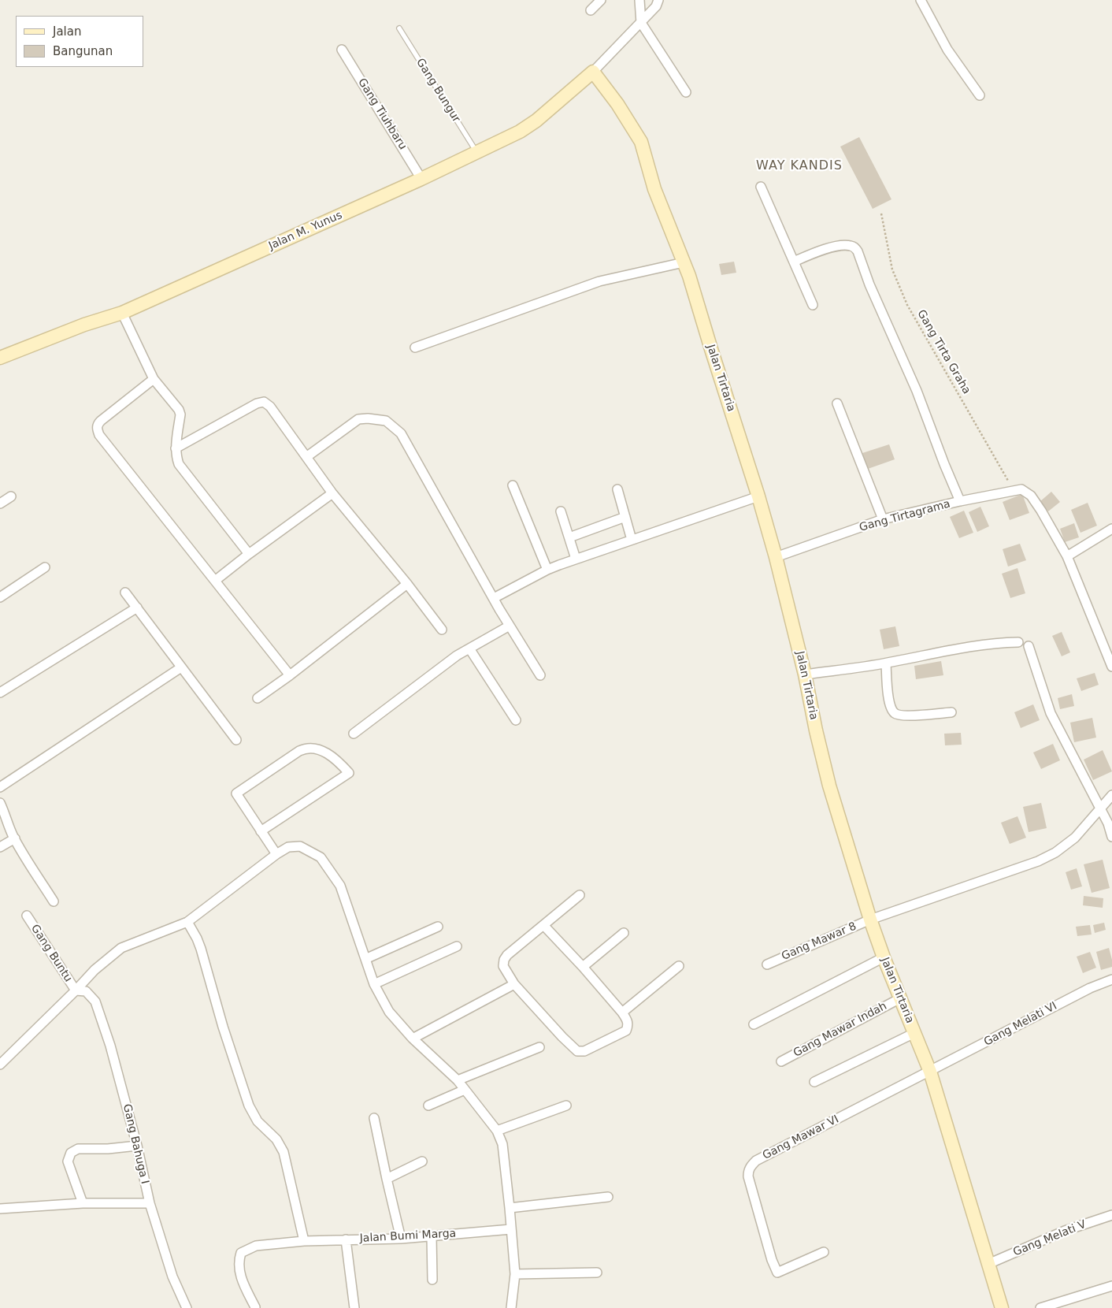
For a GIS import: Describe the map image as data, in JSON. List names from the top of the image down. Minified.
{"streets":{"street":["Gang Tiuhbaru","Jalan M. Yunus","Jalan Tirtaria","Gang Tirtagrama","Gang Mawar 8","Gang Buntu","Gang Melati VI","Gang Mawar Indah","Gang Mawar VI","Gang Bahuga I","Jalan Bumi Marga","Gang Melati V"],"lane":["Gang Bungur"],"path":["Gang Tirta Graha"]},"crossings":[["Gang Bungur","Jalan M. Yunus"],["Gang Tiuhbaru","Jalan M. Yunus"],["Jalan M. Yunus","Jalan Tirtaria"],["Gang Tirta Graha","Gang Tirtagrama"],["Jalan Tirtaria","Gang Tirtagrama"],["Jalan Tirtaria","Gang Mawar 8"],["Jalan Tirtaria","Gang Melati VI"],["Jalan Tirtaria","Gang Mawar Indah"],["Jalan Tirtaria","Gang Mawar VI"],["Jalan Tirtaria","Gang Melati V"],["Gang Buntu","Gang Bahuga I"],["Gang Melati VI","Gang Mawar VI"]],"districts":["WAY KANDIS"],"legend":["Jalan","Bangunan"]}
